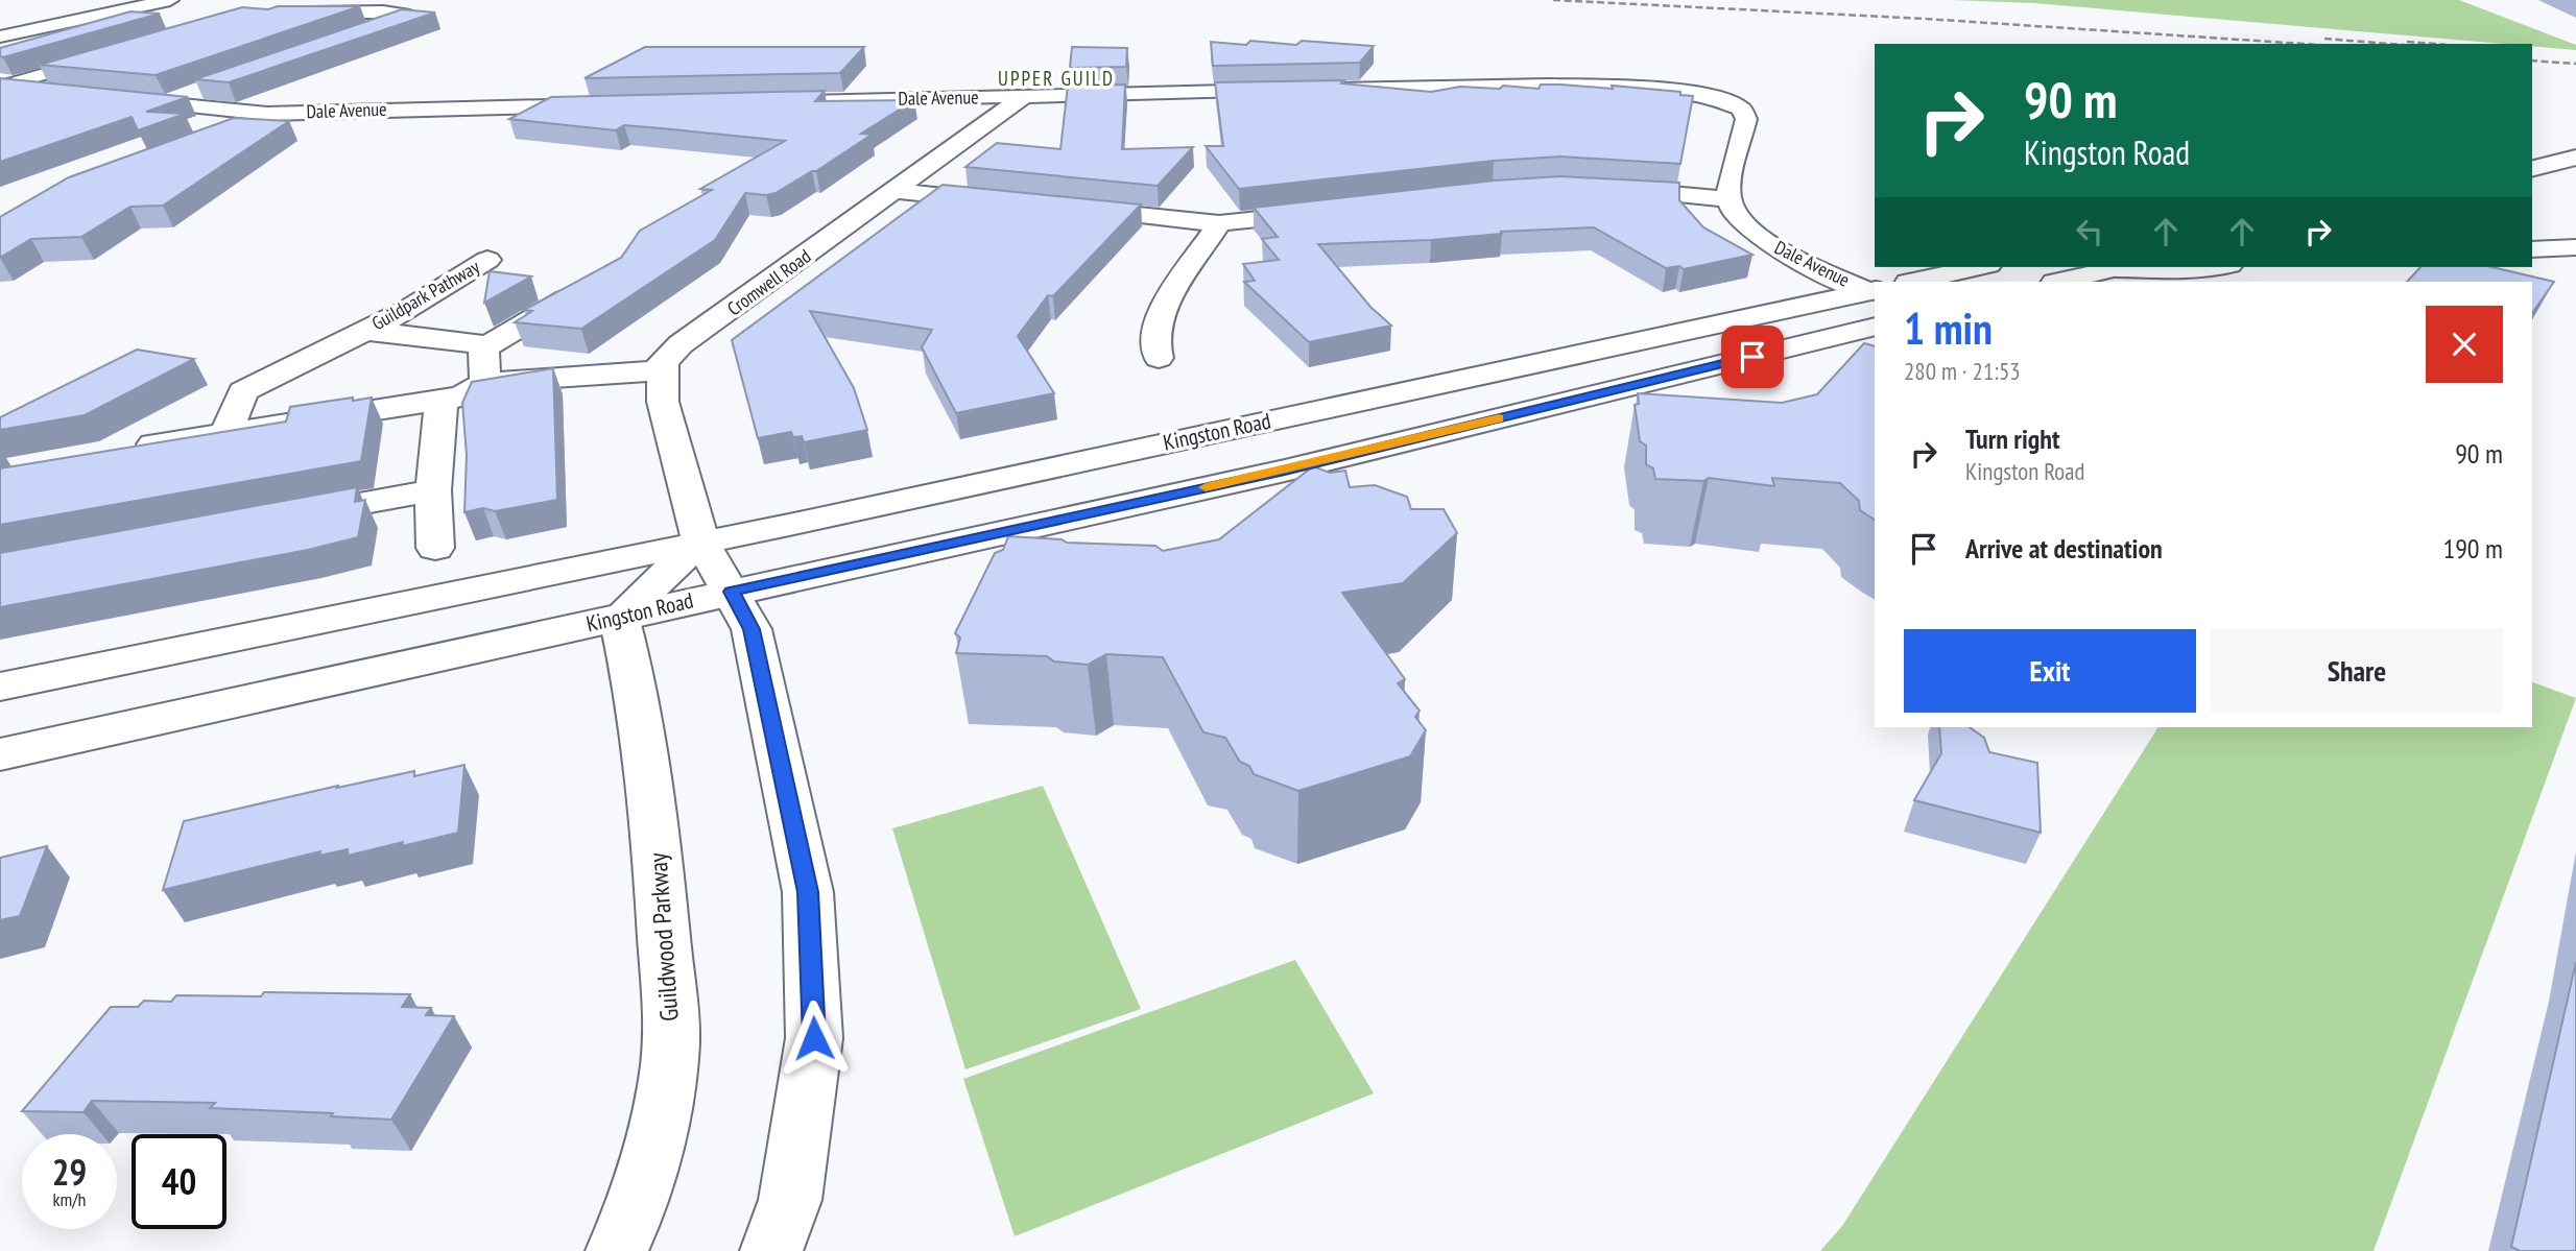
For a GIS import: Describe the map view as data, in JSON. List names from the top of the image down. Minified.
{"streets":{"street":["Dale Avenue","Cromwell Road","Guildpark Pathway","Kingston Road","Guildwood Parkway"]},"crossings":[["Dale Avenue","Cromwell Road"],["Dale Avenue","Kingston Road"],["Kingston Road","Guildwood Parkway"]],"districts":["UPPER GUILD"],"page":{"turn":["90 m","Kingston Road"],"heading":["1 min","280 m · 21:53"],"list":[{"name":"Turn right","note":"Kingston Road","value":"90 m"},{"name":"Arrive at destination","value":"190 m"}],"buttons":["Exit","Share"],"speed":"29 km/h","limit":"40"}}
